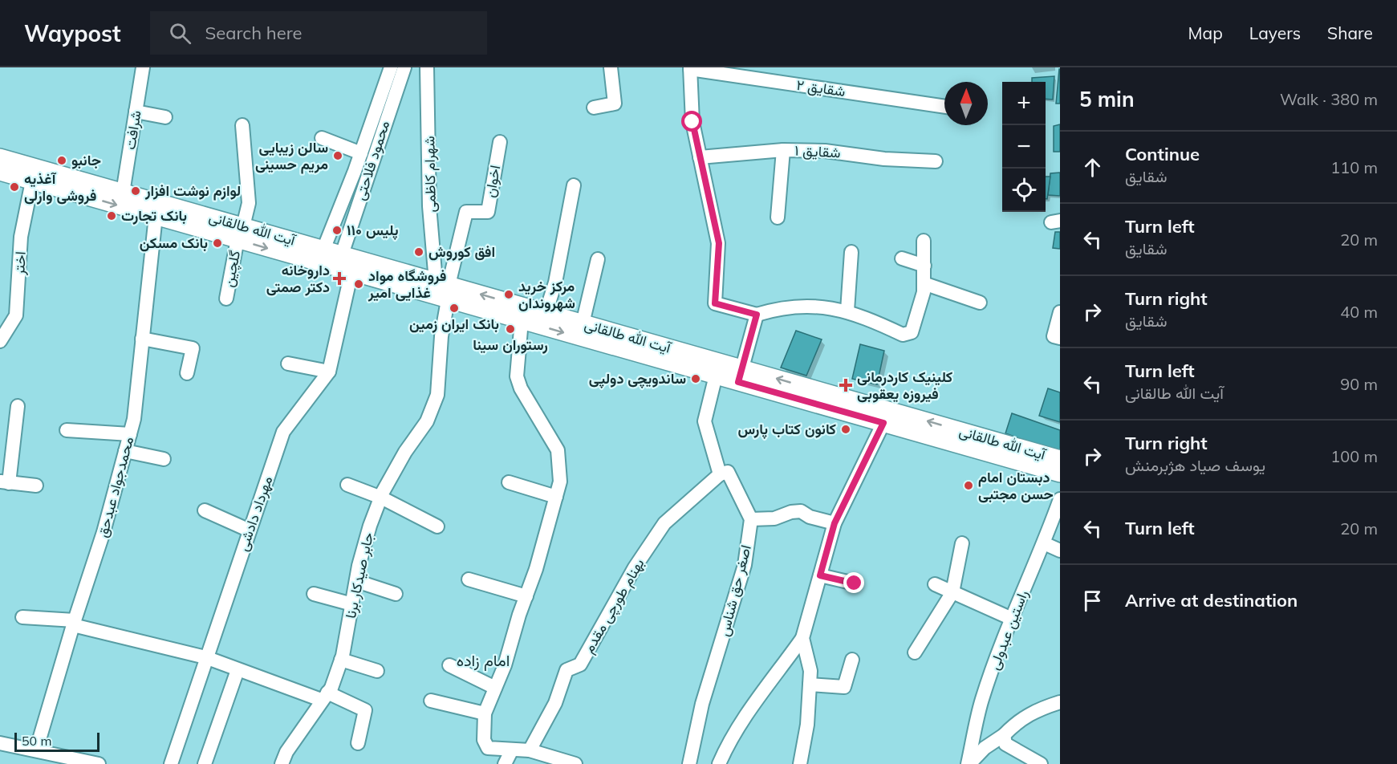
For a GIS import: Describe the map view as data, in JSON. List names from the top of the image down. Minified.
{"streets":{"main road":["آیت الله طالقانی"],"street":["شقایق ۲","شرافت","شقایق ۱","محمود فلاحتی","شهرام کاظمی","اخوان","اختر","گلچین","محمدجواد عبدحق","مهرداد دادشی","جابر صیدکار برنا","اصغر حق شناس","بهنام طورچی مقدم","راستین عبدولی"]},"crossings":[["شرافت","آیت الله طالقانی"],["محمود فلاحتی","آیت الله طالقانی"],["محمود فلاحتی","مهرداد دادشی"],["شهرام کاظمی","اخوان"],["شهرام کاظمی","آیت الله طالقانی"],["شهرام کاظمی","جابر صیدکار برنا"],["اخوان","آیت الله طالقانی"],["اخوان","جابر صیدکار برنا"],["آیت الله طالقانی","اختر"],["آیت الله طالقانی","گلچین"],["آیت الله طالقانی","محمدجواد عبدحق"],["آیت الله طالقانی","مهرداد دادشی"],["آیت الله طالقانی","جابر صیدکار برنا"]],"districts":["امام زاده"],"places":{"other":["سالن زیبایی مریم حسینی","جانبو","آغذیه فروشی وارلی","لوازم نوشت افزار","بانک تجارت","پلیس ۱۱۰","بانک مسکن","افق کوروش","فروشگاه مواد غذایی امیر","مرکز خرید شهروندان","بانک ایران زمین","رستوران سینا","ساندویچی دولپی","کانون کتاب پارس","دبستان امام حسن مجتبی"],"health":["داروخانه دکتر صمتی","کلینیک کاردرمانی فیروزه یعقوبی"]},"scale_bar":"50 m","north":"top","page":{"header":"Waypost","search":"Search here","nav":["Map","Layers","Share"],"heading":["5 min","Walk · 380 m"],"map_buttons":["+","−"],"list":[["Continue","شقایق","110 m"],["Turn left","شقایق","20 m"],["Turn right","شقایق","40 m"],["Turn left","آیت الله طالقانی","90 m"],["Turn right","یوسف صیاد هژبرمنش","100 m"],["Turn left","20 m"],"Arrive at destination"],"scale":"50 m"}}
